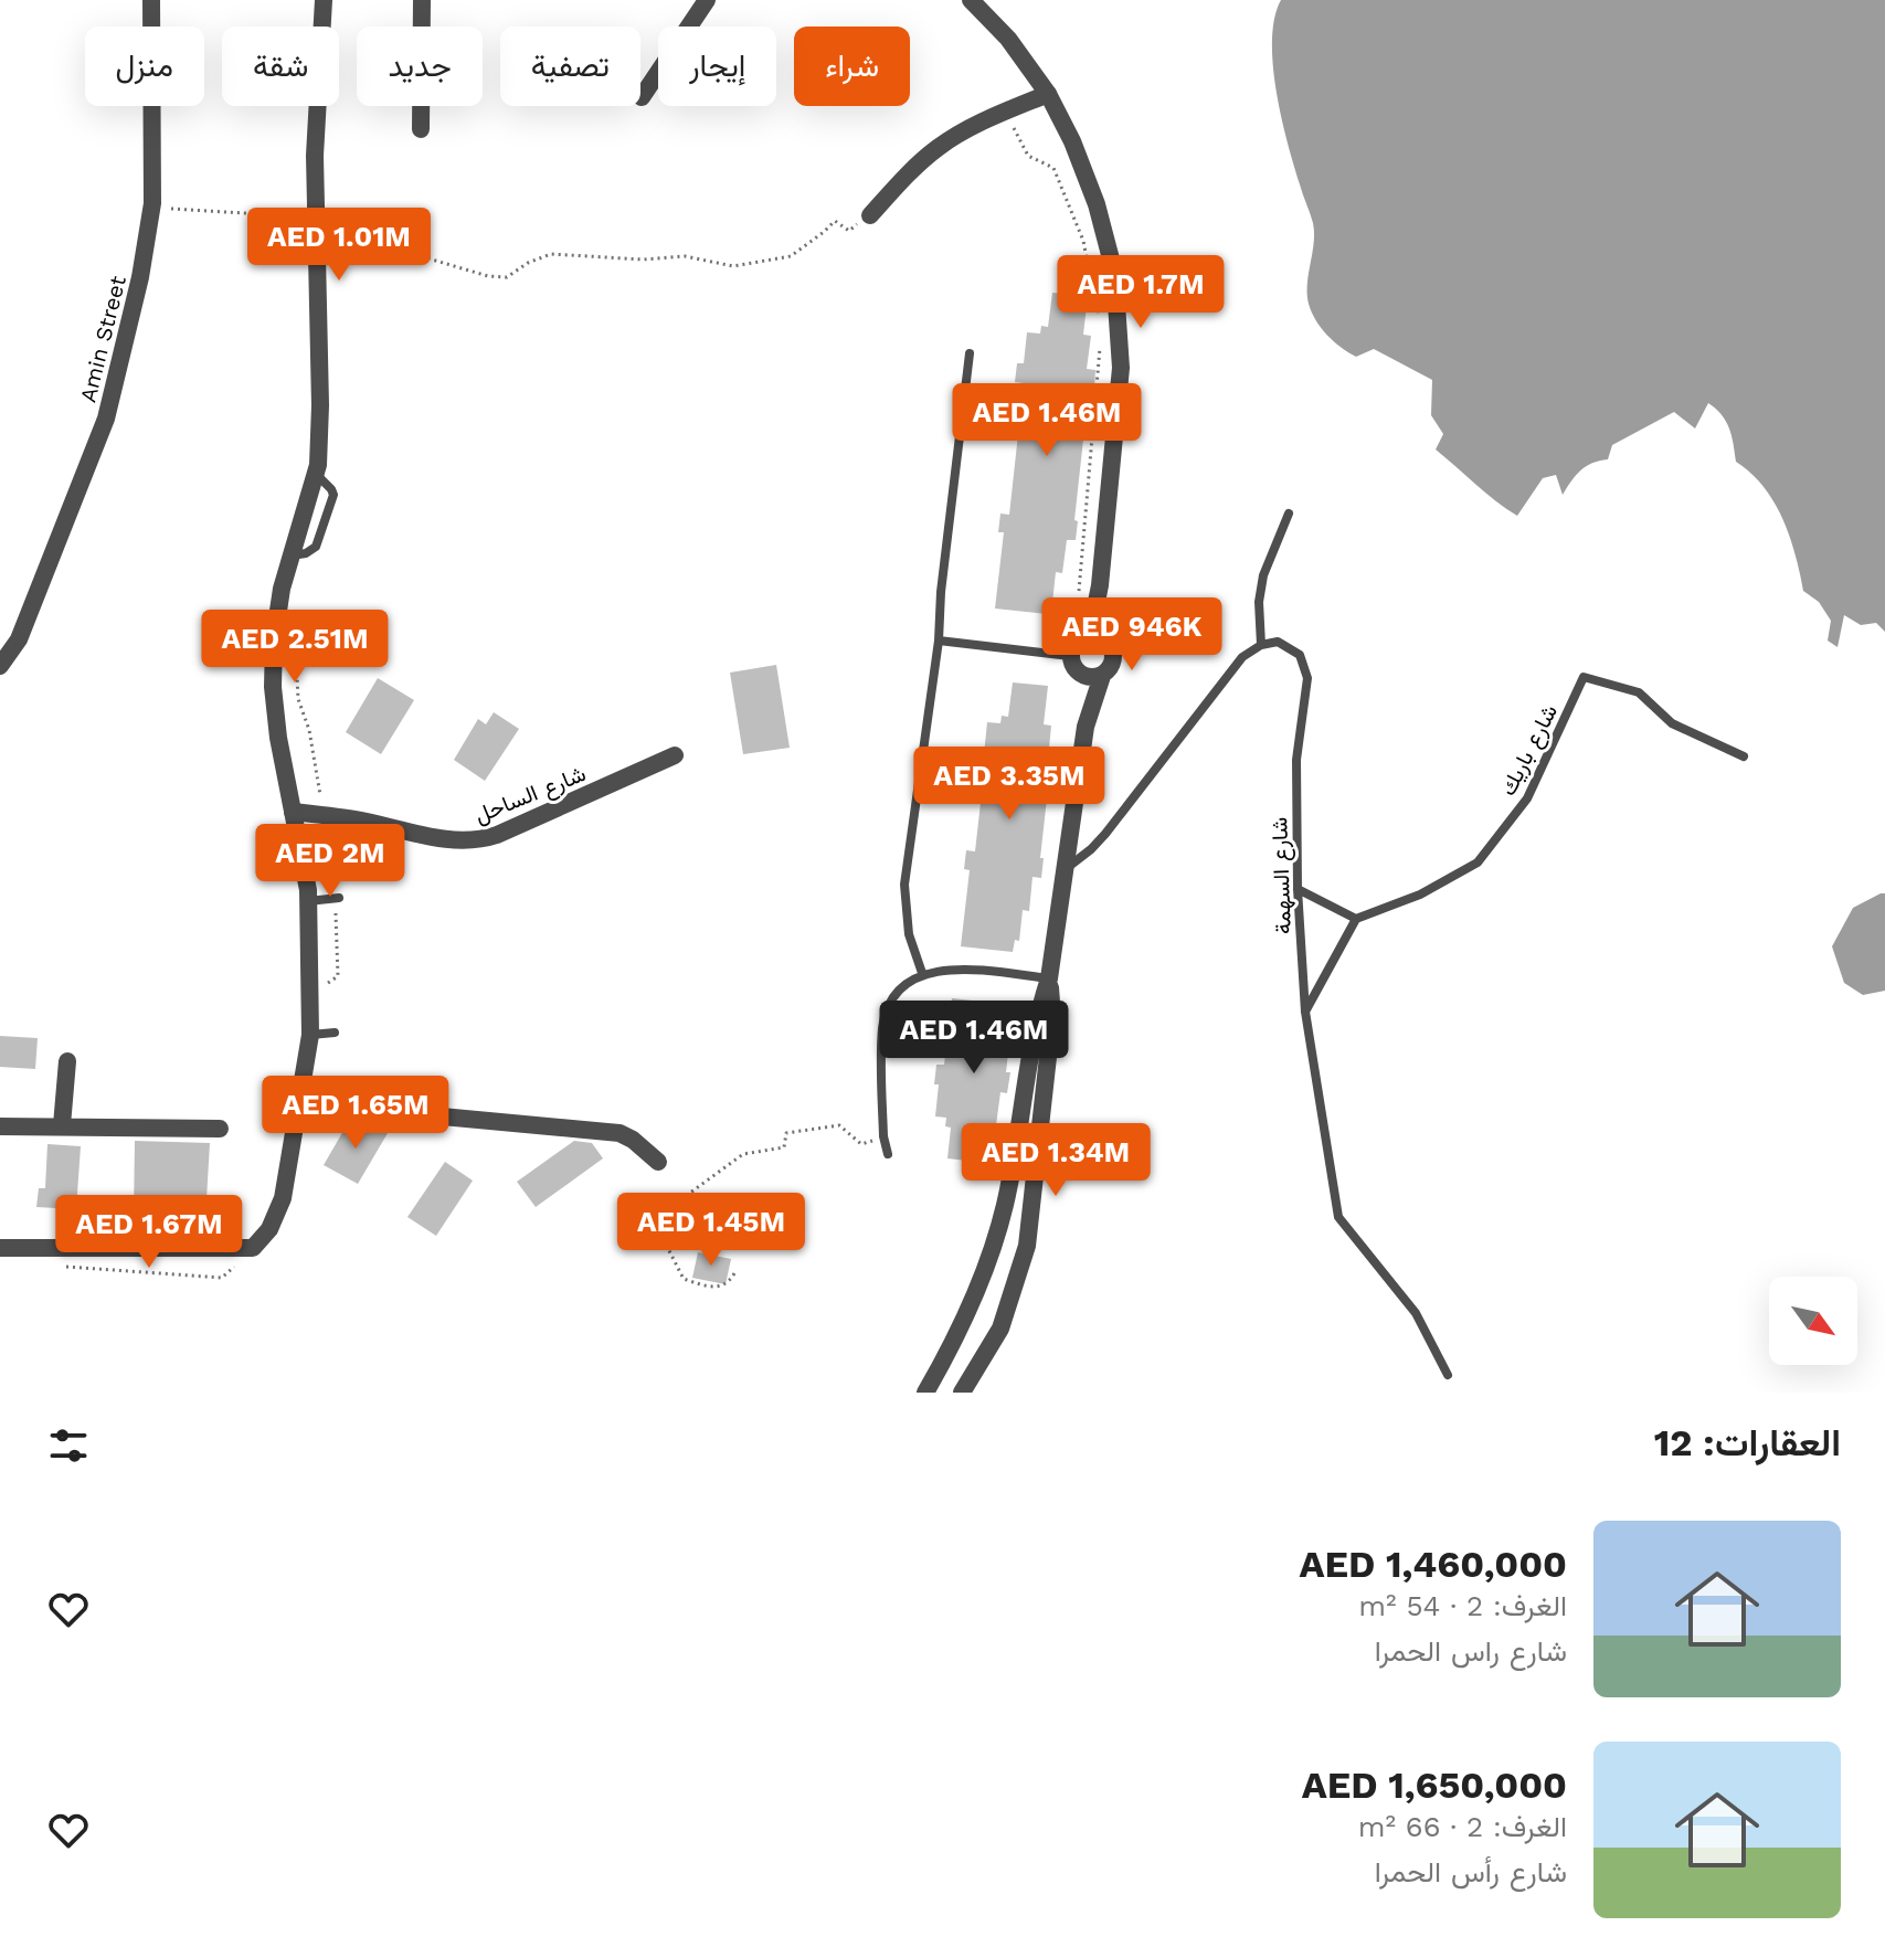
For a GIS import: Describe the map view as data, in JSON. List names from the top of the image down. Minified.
{"streets":{"street":["Amin Street","شارع الساحل"],"lane":["شارع باريك","شارع السهمة"]},"north":"bottom right","page":{"chip":["شراء","إيجار","تصفية","جديد","شقة","منزل"],"price":["AED 1.01M","AED 1.7M","AED 1.46M","AED 946K","AED 2.51M","AED 3.35M","AED 2M","AED 1.46M","AED 1.65M","AED 1.34M","AED 1.45M","AED 1.67M"],"heading":"العقارات: 12","list":[{"name":"AED 1,460,000","note":"الغرف: 2 · 54 m² · شارع راس الحمرا"},{"name":"AED 1,650,000","note":"الغرف: 2 · 66 m² · شارع رأس الحمرا"}]}}
